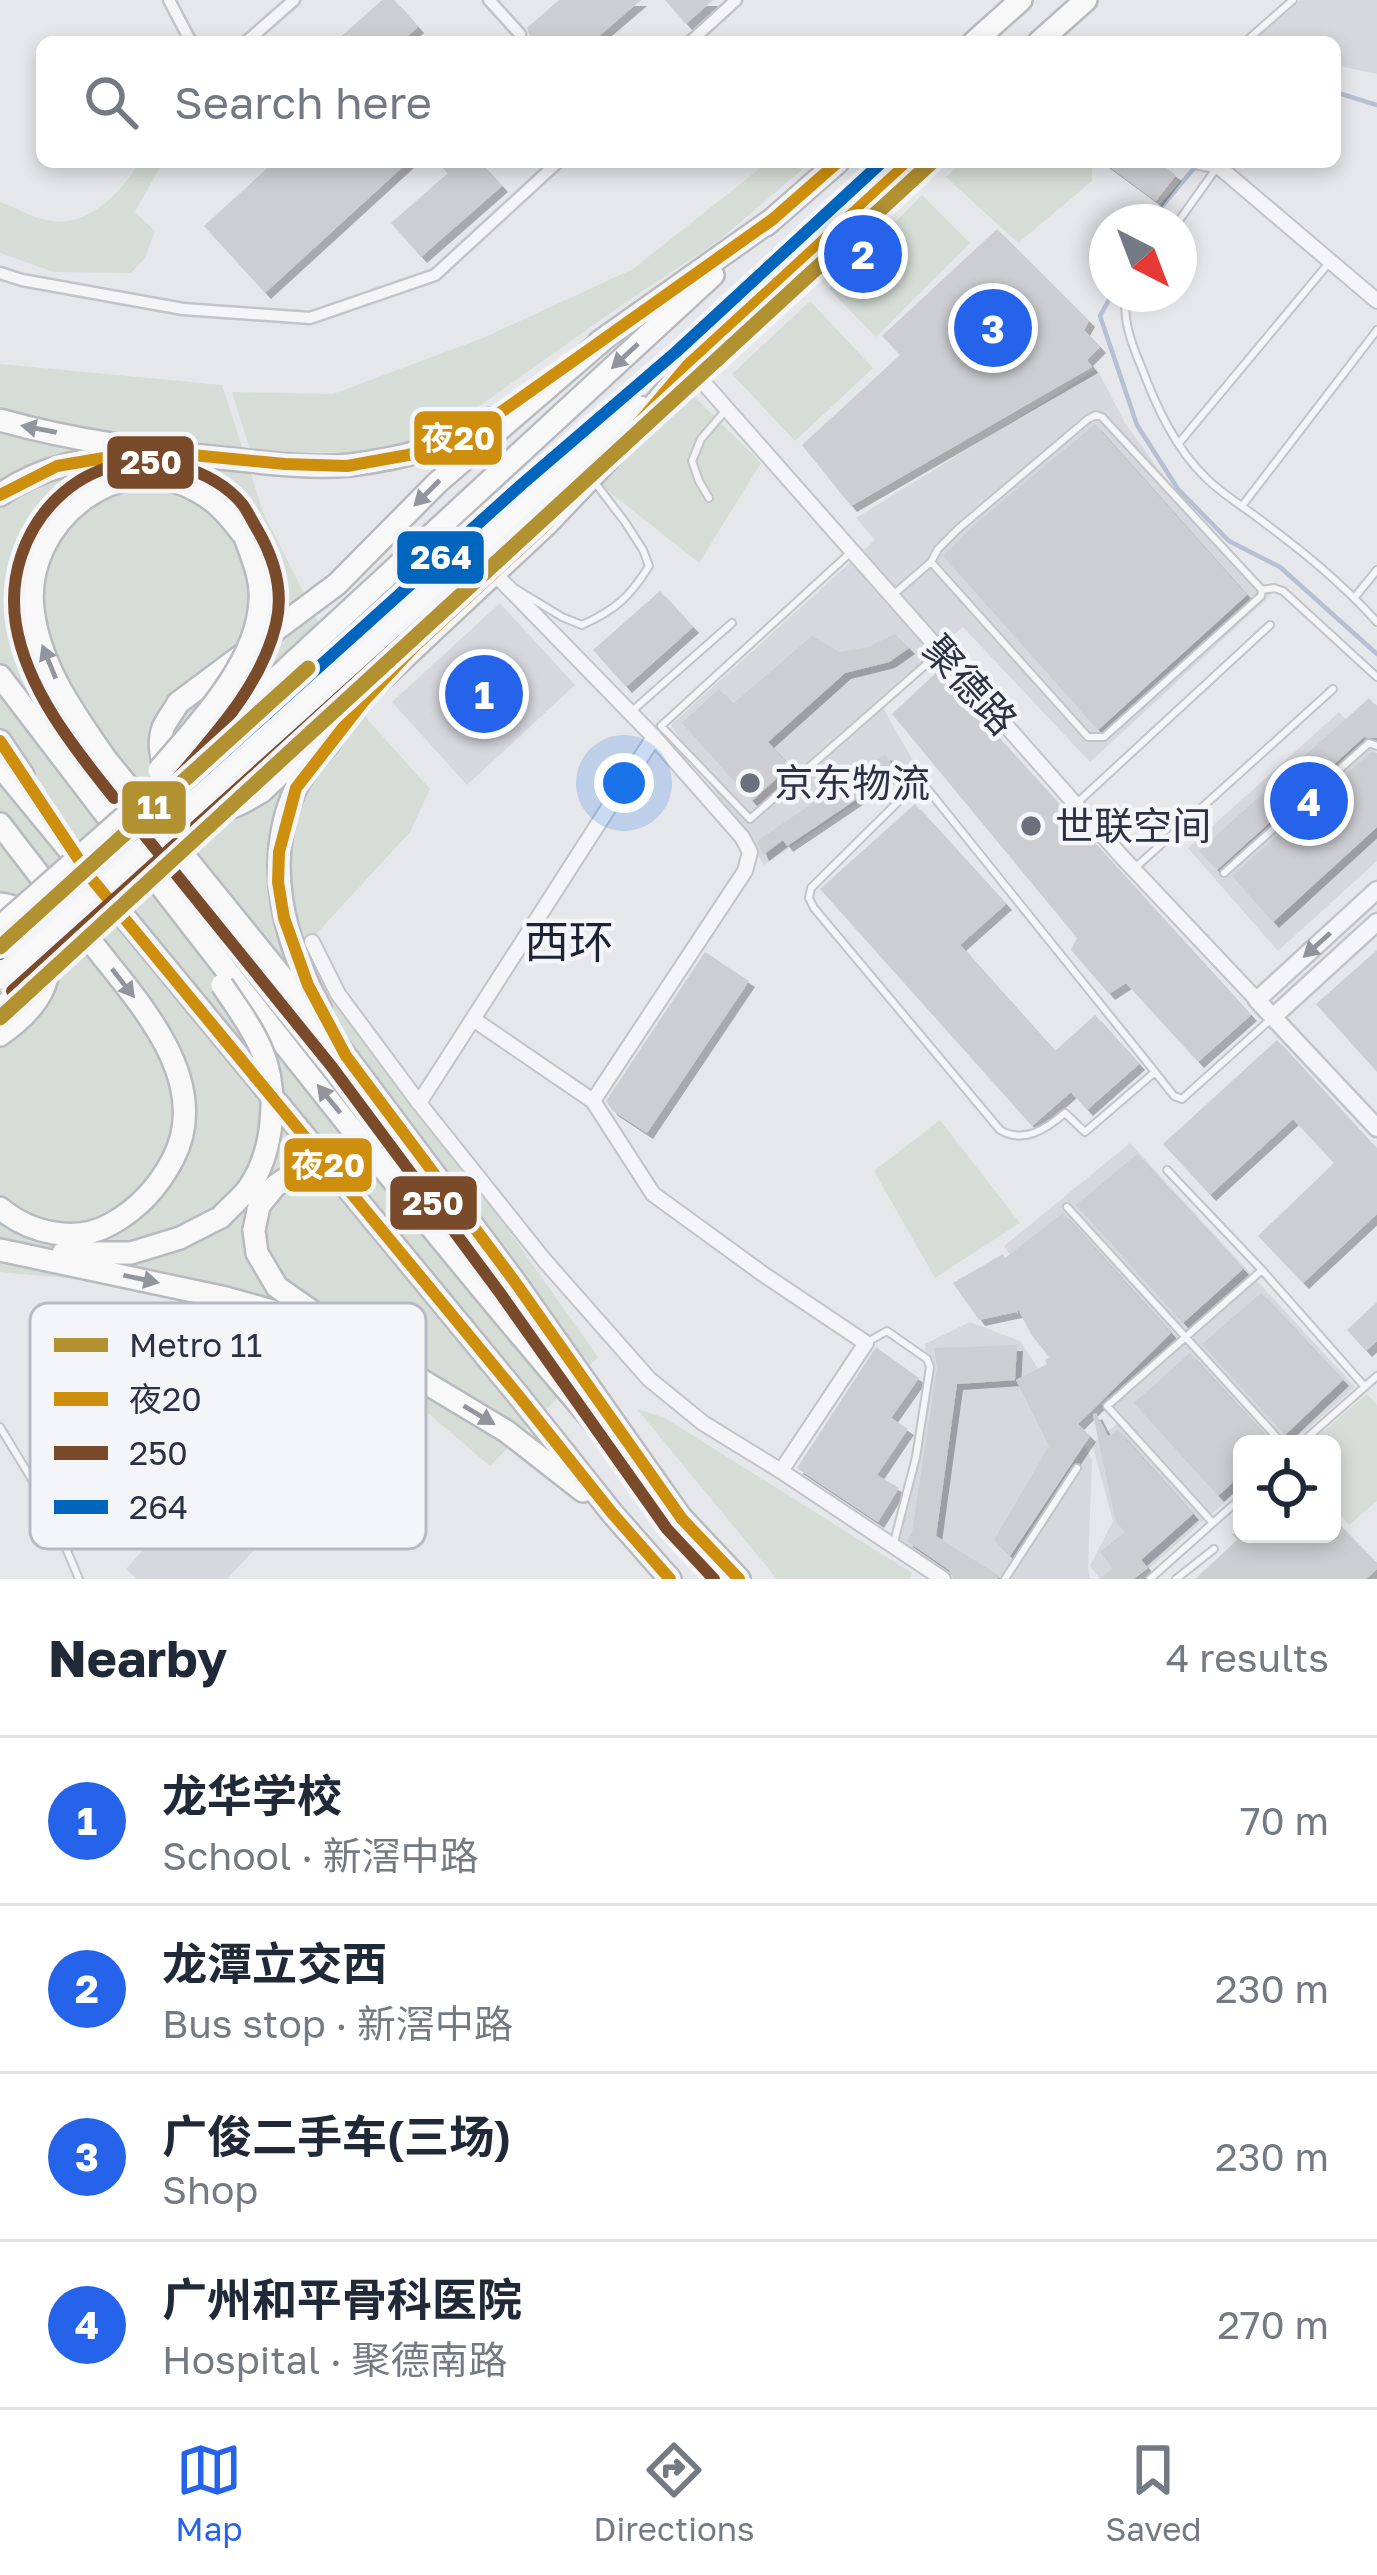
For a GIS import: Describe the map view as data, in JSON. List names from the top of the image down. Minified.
{"streets":{"street":["聚德路"]},"districts":["西环"],"places":["京东物流","世联空间"],"lines":["metro line 11","transit line 夜20","transit line 264","transit line 250"],"legend":["Metro 11","夜20","250","264"],"north":"bottom right","page":{"search":"Search here","pins":["2","3","1","4"],"heading":["Nearby","4 results"],"list":[{"mark":"1","name":"龙华学校","note":"School · 新滘中路","value":"70 m"},{"mark":"2","name":"龙潭立交西","note":"Bus stop · 新滘中路","value":"230 m"},{"mark":"3","name":"广俊二手车(三场)","note":"Shop","value":"230 m"},{"mark":"4","name":"广州和平骨科医院","note":"Hospital · 聚德南路","value":"270 m"}],"nav":["Map","Directions","Saved"]}}
